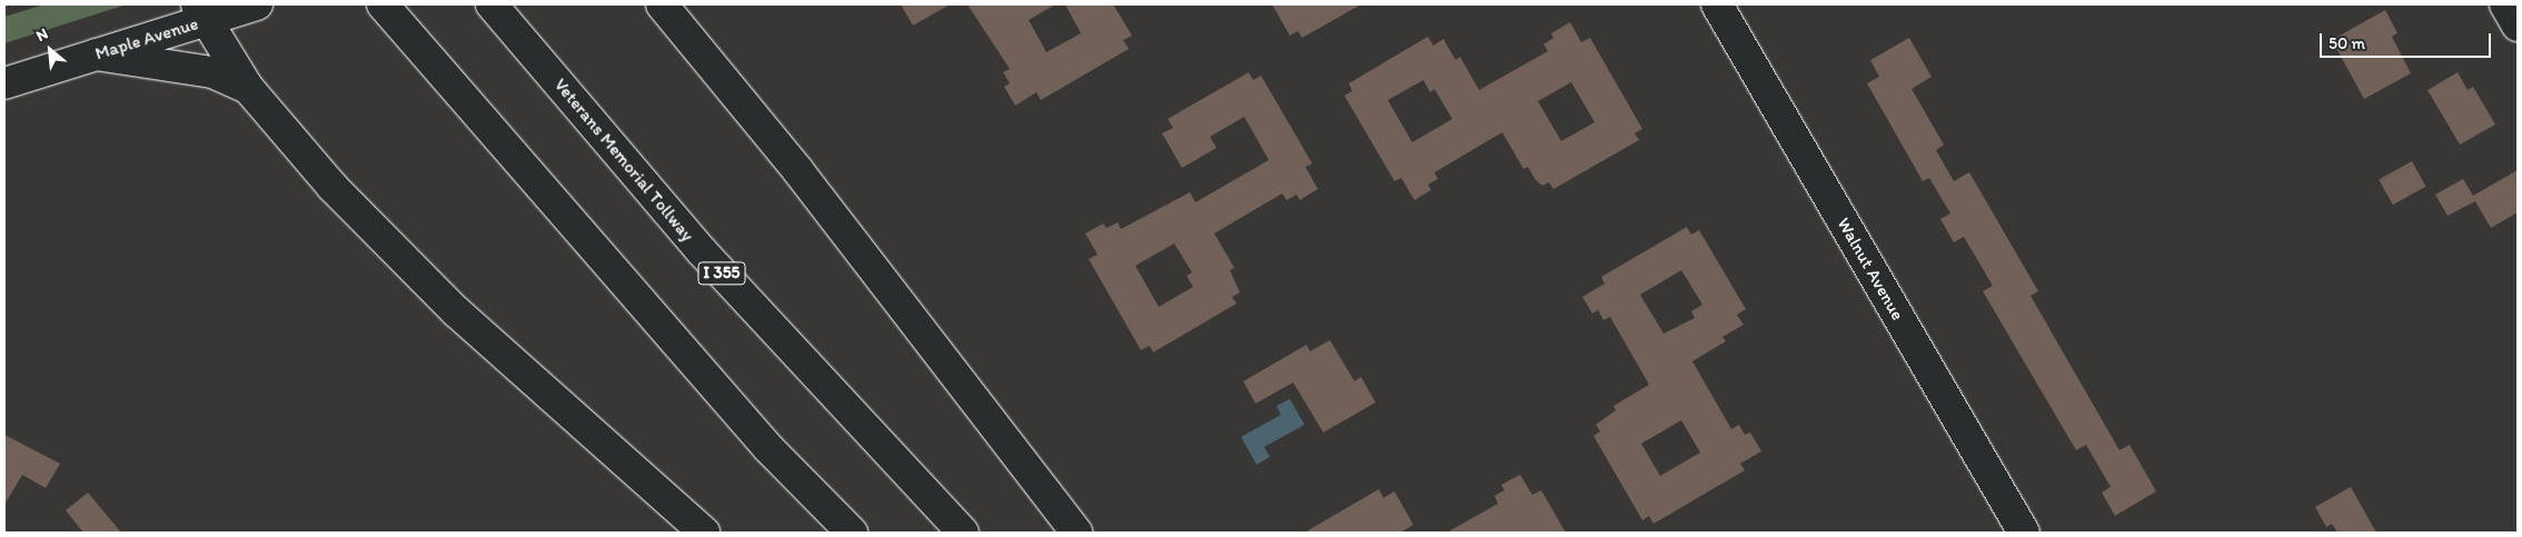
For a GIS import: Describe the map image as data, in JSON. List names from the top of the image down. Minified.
{"streets":{"main road":["Maple Avenue","Veterans Memorial Tollway","Walnut Avenue","I 355"]},"scale_bar":"50 m","north":"top left"}
